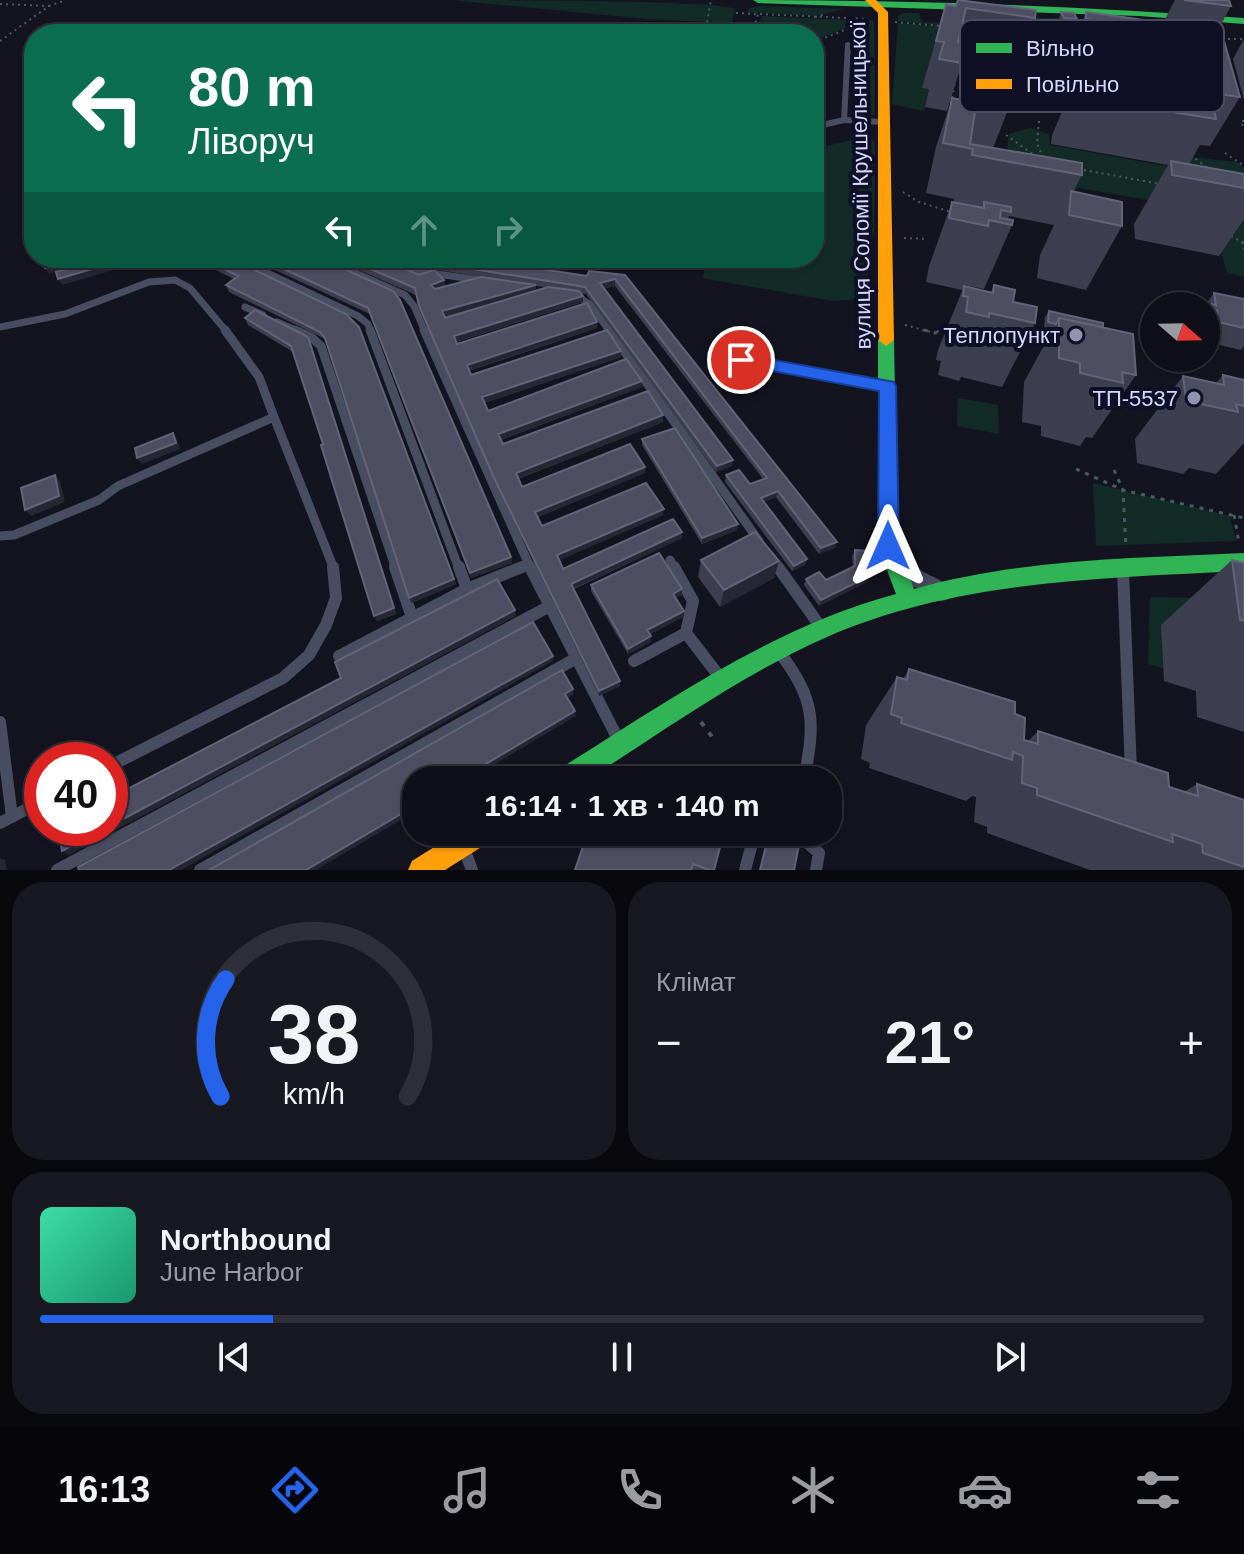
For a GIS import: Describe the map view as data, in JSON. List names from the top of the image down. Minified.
{"streets":{"street":["вулиця Соломії Крушельницької"]},"places":["Теплопункт","ТП-5537"],"legend":["Вільно","Повільно"],"north":"right","page":{"turn":["80 m","Ліворуч"],"limit":"40","trip":"16:14 · 1 хв · 140 m","tile":"Клімат","heat":["−","21°","+"],"song":["Northbound","June Harbor"],"tabs":"16:13","gauge":["38","km/h"]}}
